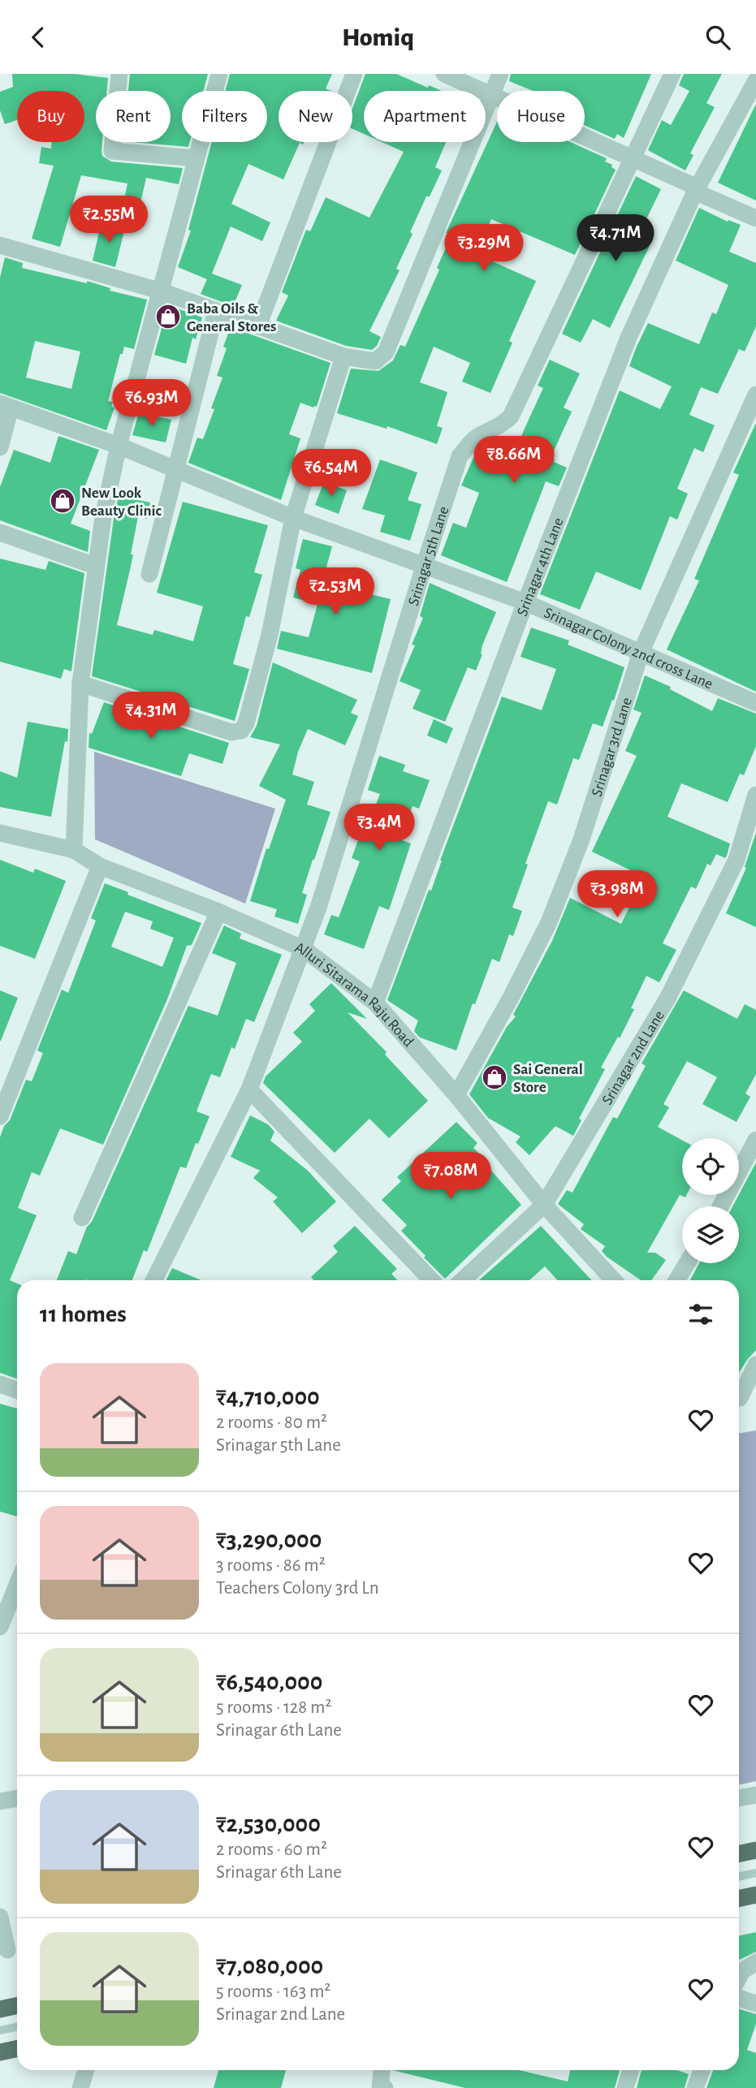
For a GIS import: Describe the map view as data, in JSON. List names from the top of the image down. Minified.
{"streets":{"street":["Srinagar 5th Lane","Srinagar 4th Lane","Srinagar Colony 2nd cross Lane","Srinagar 3rd Lane","Alluri Sitarama Raju Road","Srinagar 2nd Lane"]},"crossings":[["Srinagar 5th Lane","Srinagar Colony 2nd cross Lane"],["Srinagar 5th Lane","Alluri Sitarama Raju Road"],["Srinagar 4th Lane","Srinagar Colony 2nd cross Lane"],["Srinagar 4th Lane","Alluri Sitarama Raju Road"],["Srinagar Colony 2nd cross Lane","Srinagar 3rd Lane"],["Srinagar 3rd Lane","Alluri Sitarama Raju Road"],["Alluri Sitarama Raju Road","Srinagar 2nd Lane"]],"places":{"shop":["Baba Oils & General Stores","New Look Beauty Clinic","Sai General Store"]},"page":{"header":"Homiq","chip":["Buy","Rent","Filters","New","Apartment","House"],"price":["₹2.55M","₹4.71M","₹3.29M","₹6.93M","₹8.66M","₹6.54M","₹2.53M","₹4.31M","₹3.4M","₹3.98M","₹7.08M"],"heading":"11 homes","list":[{"name":"₹4,710,000","note":"2 rooms · 80 m² · Srinagar 5th Lane"},{"name":"₹3,290,000","note":"3 rooms · 86 m² · Teachers Colony 3rd Ln"},{"name":"₹6,540,000","note":"5 rooms · 128 m² · Srinagar 6th Lane"},{"name":"₹2,530,000","note":"2 rooms · 60 m² · Srinagar 6th Lane"},{"name":"₹7,080,000","note":"5 rooms · 163 m² · Srinagar 2nd Lane"}]}}
